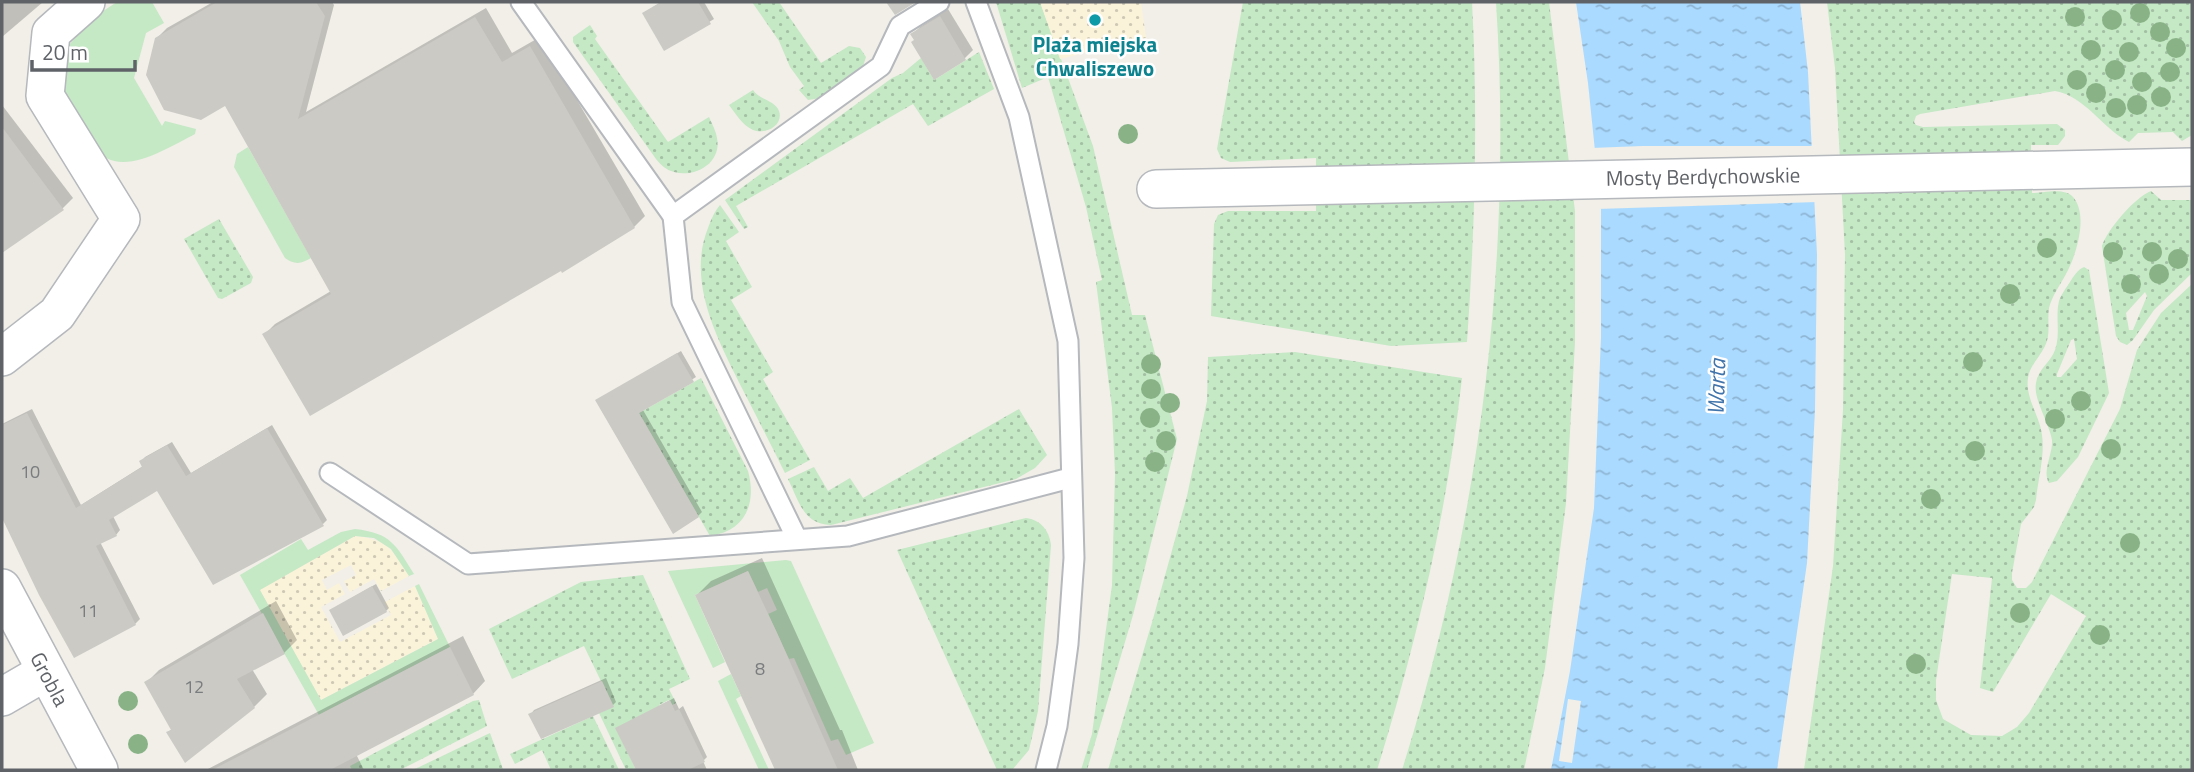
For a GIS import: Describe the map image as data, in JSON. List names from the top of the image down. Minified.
{"streets":{"street":["Mosty Berdychowskie","Grobla"]},"water":["Warta"],"places":["Plaża miejska Chwaliszewo"],"house_numbers":["10","11","8","12"],"scale_bar":"20 m"}
